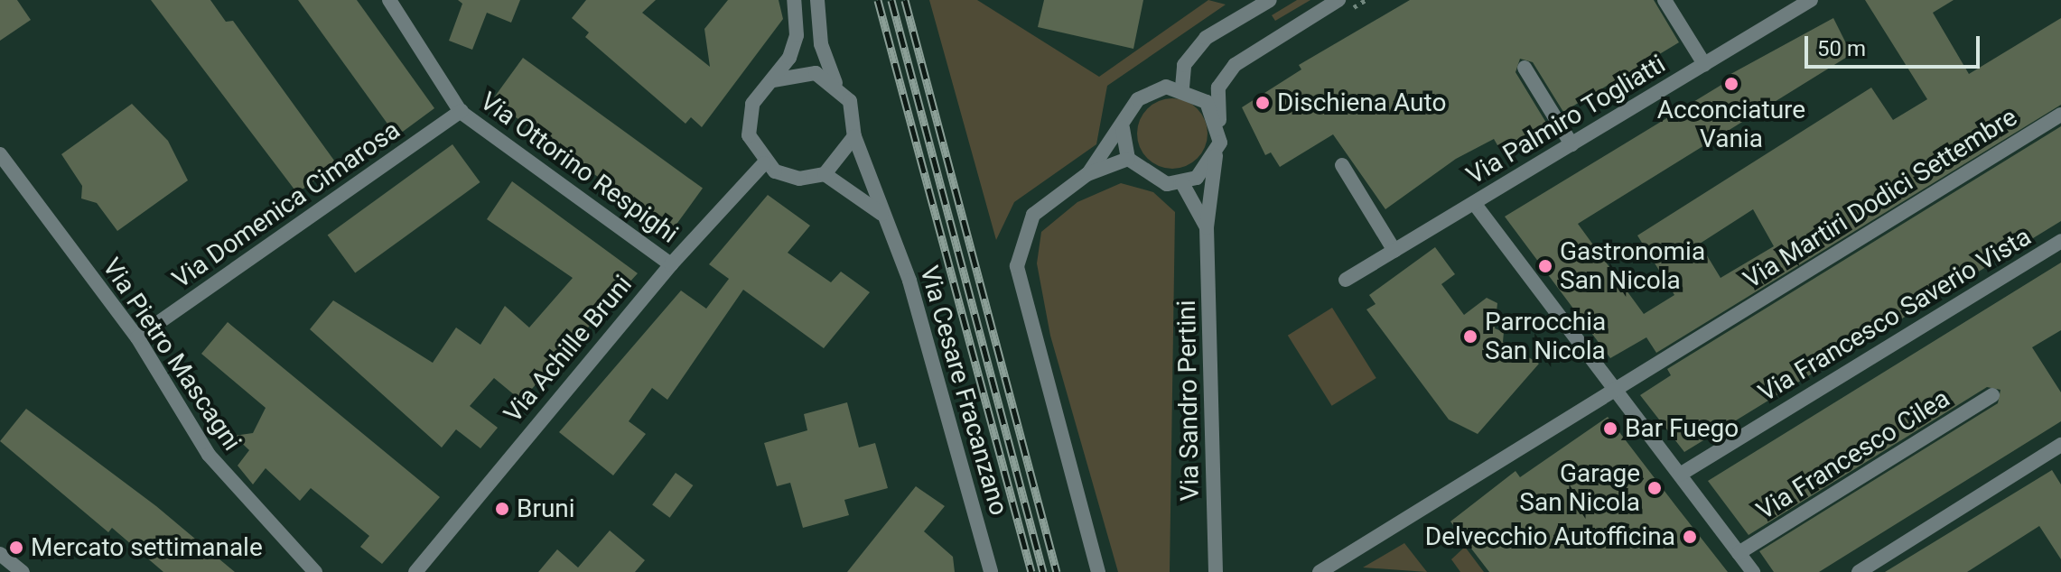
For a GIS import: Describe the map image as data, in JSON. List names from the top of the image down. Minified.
{"streets":{"street":["Via Palmiro Togliatti","Via Ottorino Respighi","Via Martiri Dodici Settembre","Via Domenica Cimarosa","Via Francesco Saverio Vista","Via Achille Bruni","Via Pietro Mascagni","Via Cesare Fracanzano","Via Sandro Pertini","Via Francesco Cilea"]},"crossings":[["Via Ottorino Respighi","Via Domenica Cimarosa"],["Via Ottorino Respighi","Via Achille Bruni"],["Via Domenica Cimarosa","Via Pietro Mascagni"],["Via Achille Bruni","Via Cesare Fracanzano"]],"places":["Acconciature Vania","Dischiena Auto","Gastronomia San Nicola","Parrocchia San Nicola","Bar Fuego","Garage San Nicola","Bruni","Delvecchio Autofficina","Mercato settimanale"],"scale_bar":"50 m"}
